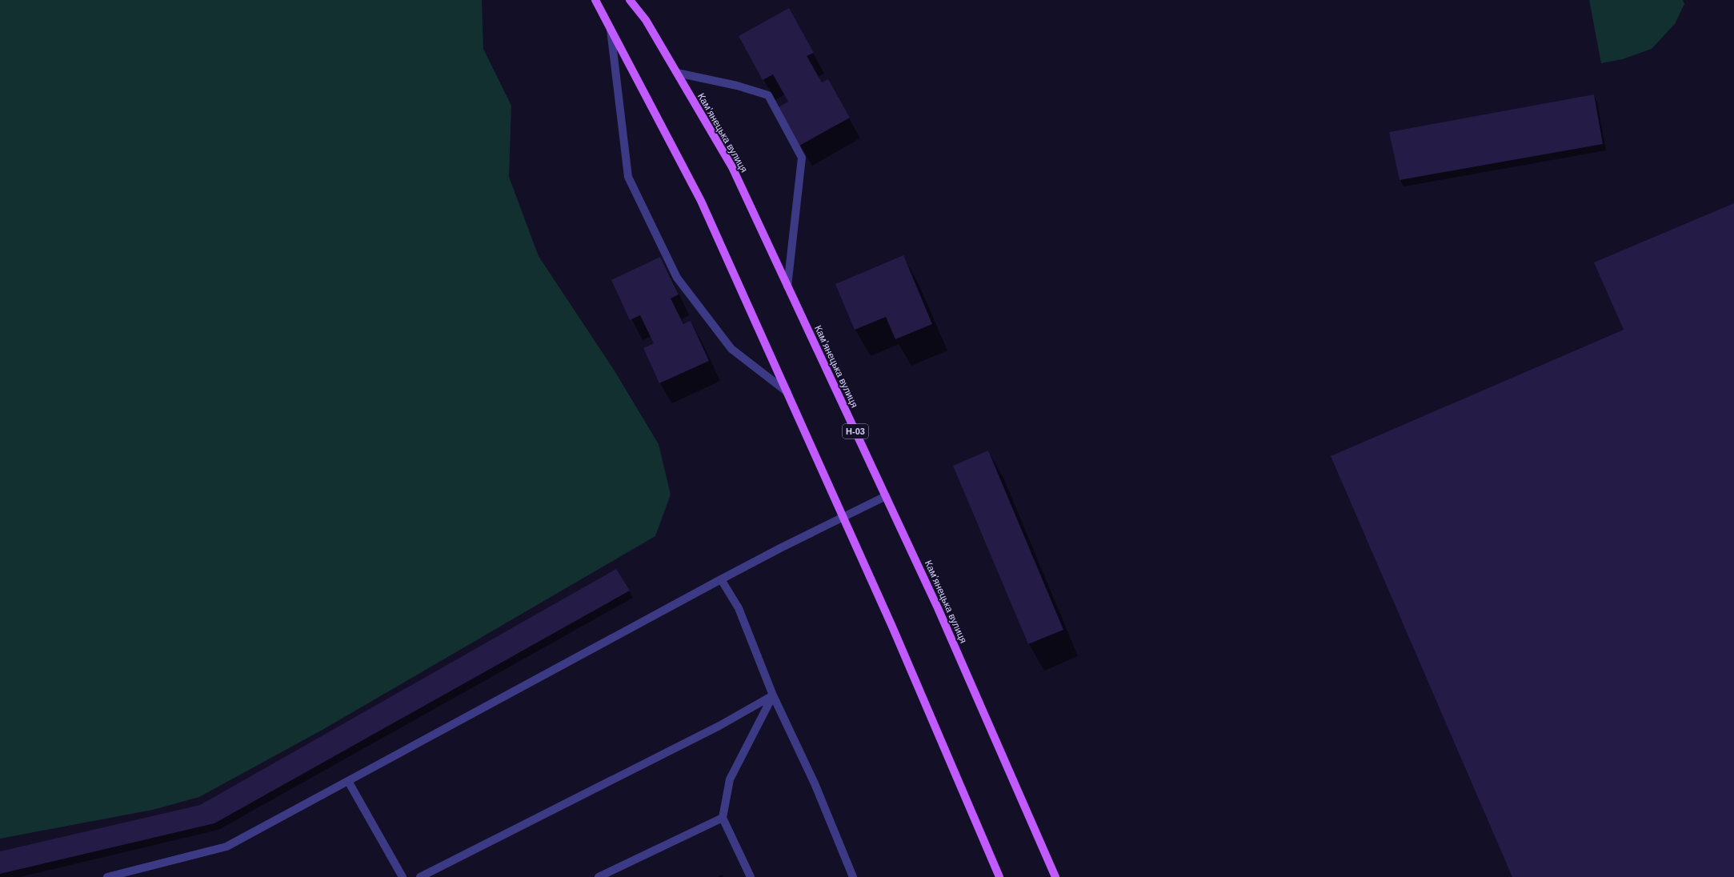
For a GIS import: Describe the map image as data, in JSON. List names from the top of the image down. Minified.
{"streets":{"main road":["Камʼянецька вулиця","Н-03"]}}
